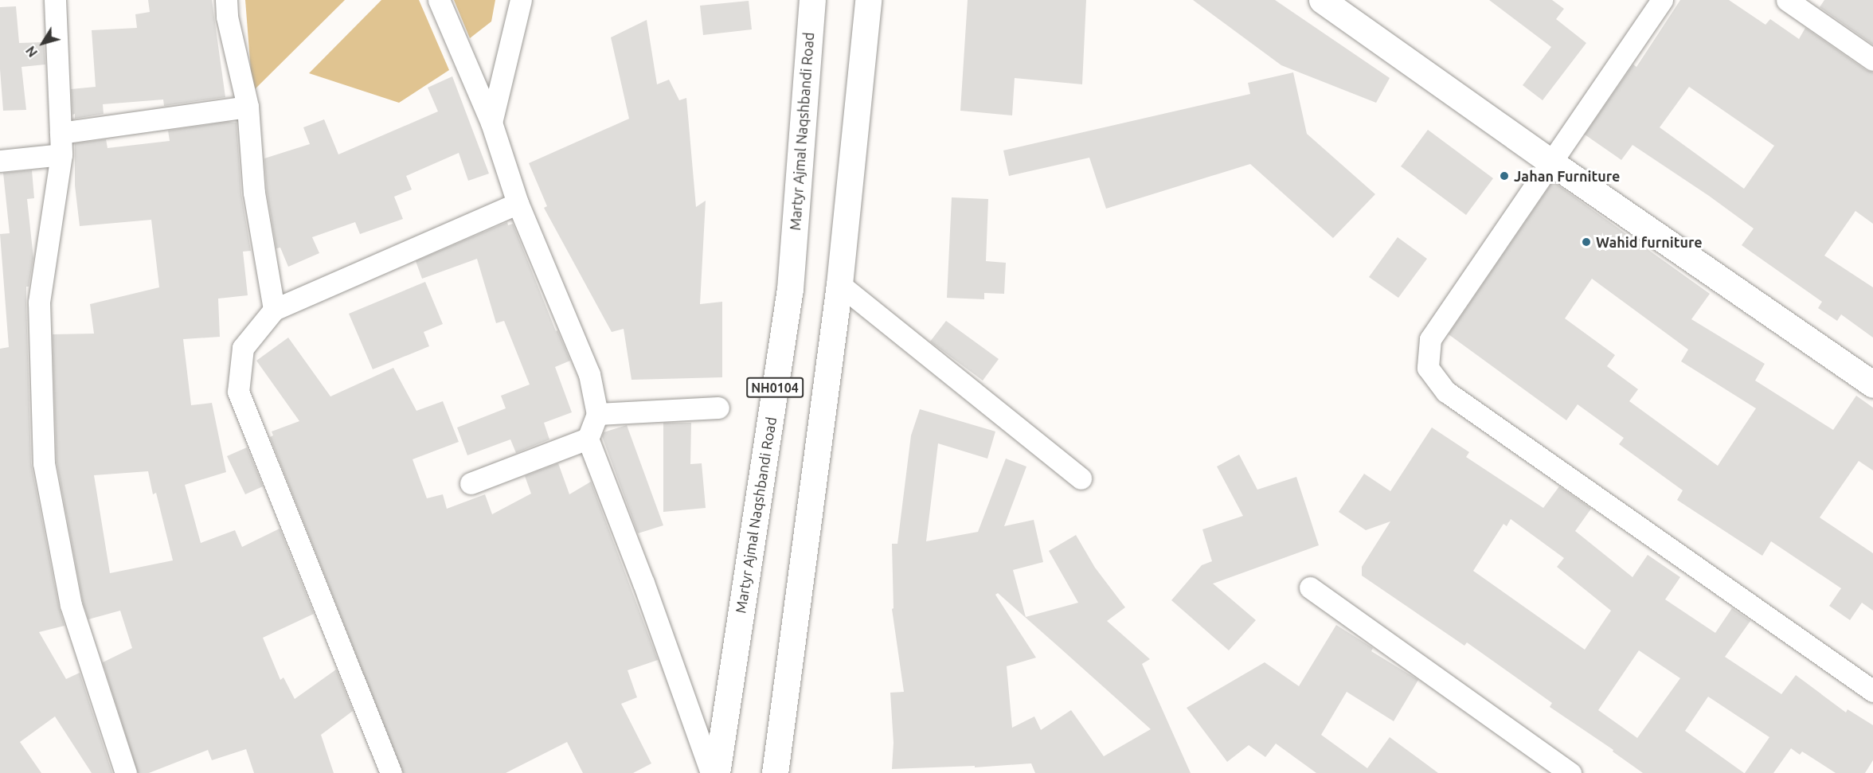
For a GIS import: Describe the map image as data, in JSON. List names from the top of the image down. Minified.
{"streets":{"main road":["Martyr Ajmal Naqshbandi Road","NH0104"]},"places":["Jahan Furniture","Wahid furniture"],"north":"bottom left"}
